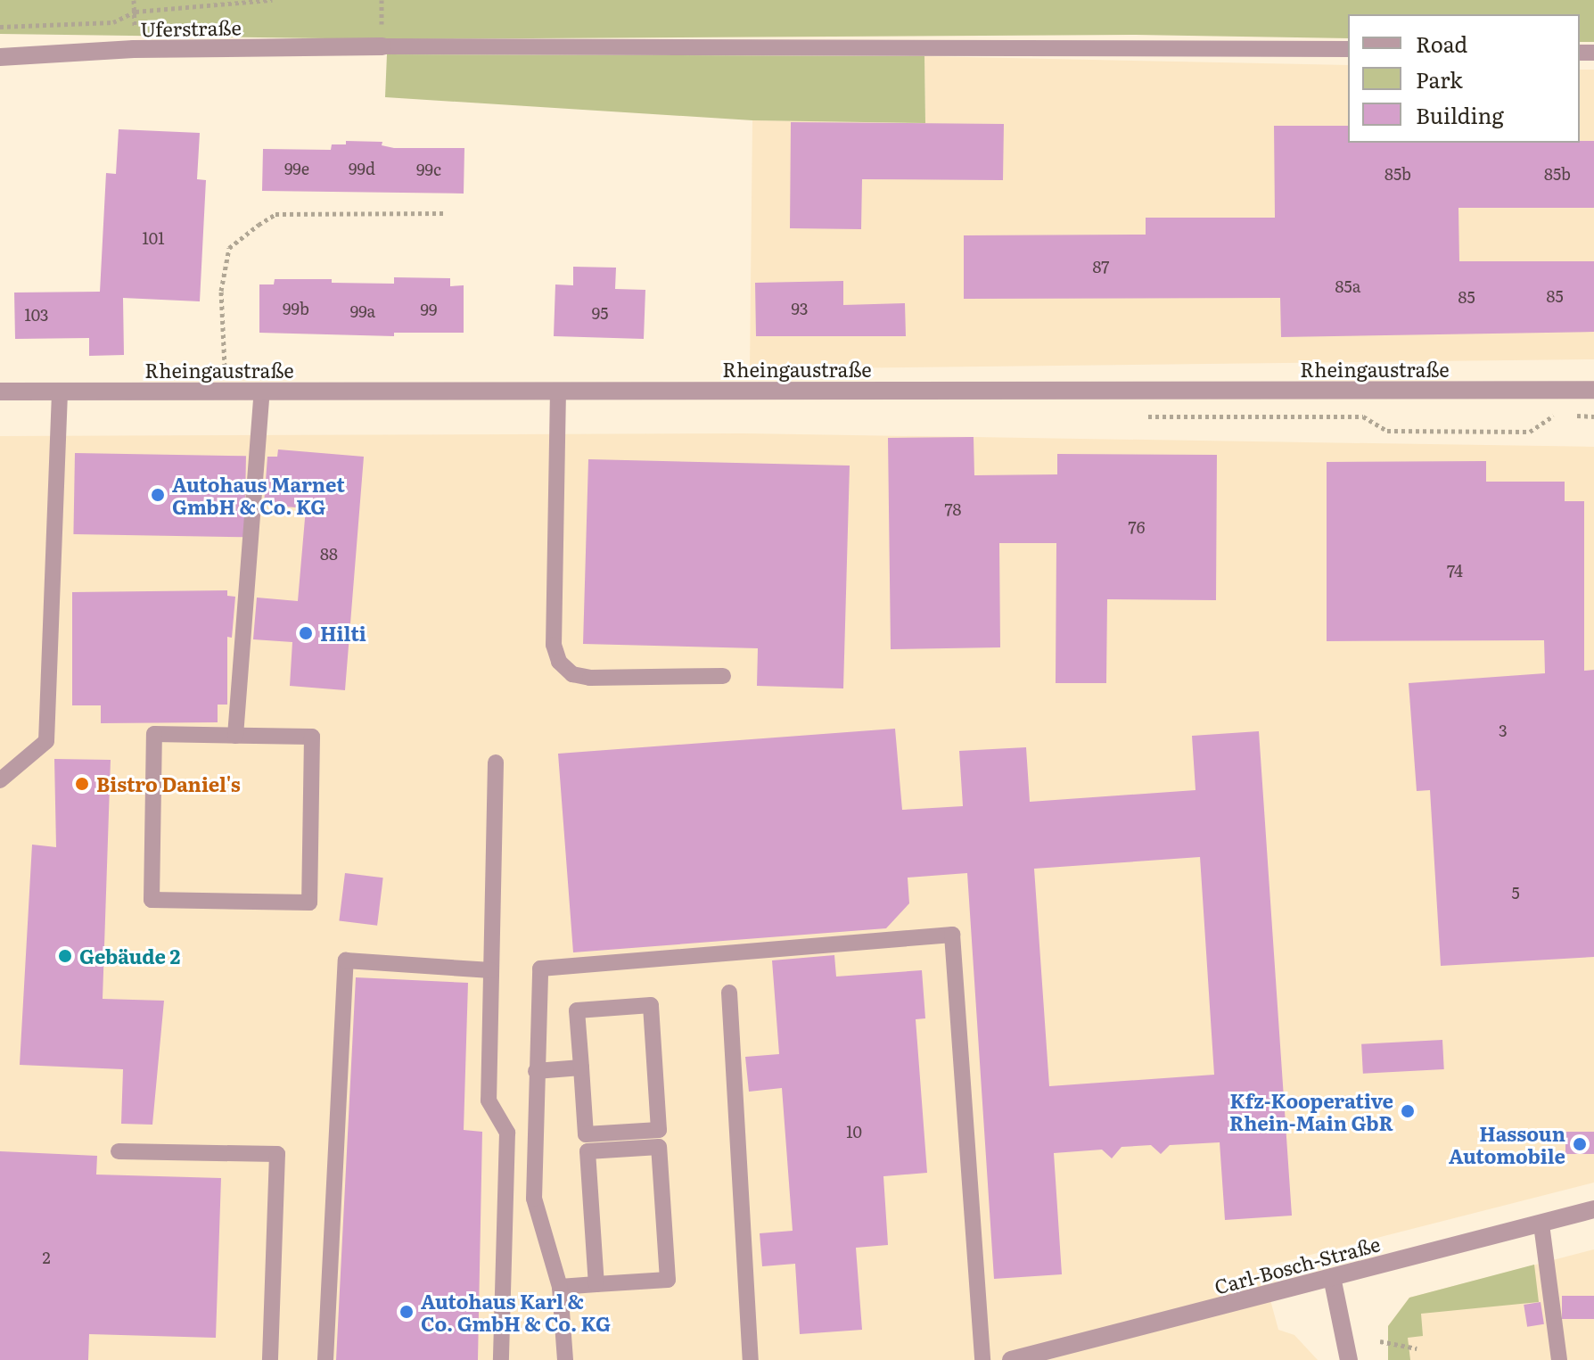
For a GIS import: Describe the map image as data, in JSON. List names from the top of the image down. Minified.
{"streets":{"street":["Uferstraße","Rheingaustraße","Carl-Bosch-Straße"]},"places":["Autohaus Marnet GmbH & Co. KG","Hilti","Bistro Daniel's","Gebäude 2","Kfz-Kooperative Rhein-Main GbR","Hassoun Automobile","Autohaus Karl & Co. GmbH & Co. KG"],"house_numbers":["99e","99d","99c","85b","85b","101","87","85a","85","85","99b","93","99","99a","95","103","78","76","88","74","3","5","10","2"],"legend":["Road","Park","Building"]}
